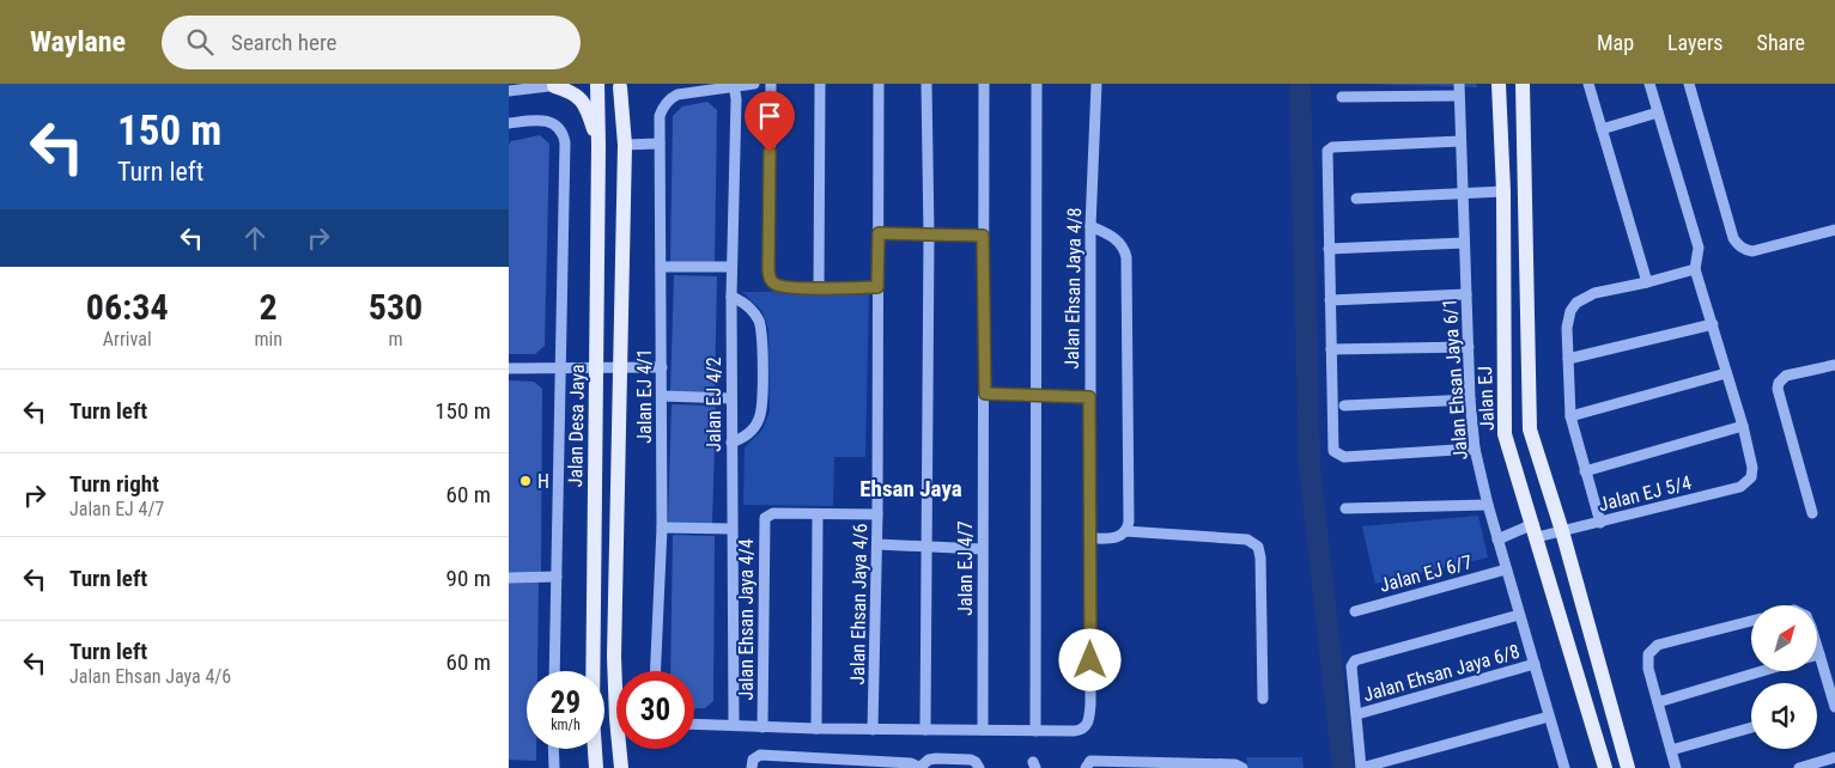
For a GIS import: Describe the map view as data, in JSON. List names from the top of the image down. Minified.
{"streets":{"main road":["Jalan EJ","Jalan Desa Jaya"],"street":["Jalan Ehsan Jaya 4/8","Jalan Ehsan Jaya 6/1","Jalan EJ 4/1","Jalan EJ 4/2","Jalan EJ 5/4","Jalan EJ 4/7","Jalan EJ 6/7","Jalan Ehsan Jaya 4/6","Jalan Ehsan Jaya 4/4","Jalan Ehsan Jaya 6/8"]},"crossings":[["Jalan Ehsan Jaya 6/1","Jalan EJ 5/4"],["Jalan Ehsan Jaya 6/1","Jalan EJ 6/7"],["Jalan Ehsan Jaya 6/1","Jalan Ehsan Jaya 6/8"],["Jalan EJ 4/1","Jalan EJ 4/2"],["Jalan EJ","Jalan EJ 5/4"],["Jalan Ehsan Jaya 4/6","Jalan Ehsan Jaya 4/4"]],"districts":["Ehsan Jaya"],"places":["H"],"north":"top right","page":{"header":"Waylane","search":"Search here","nav":["Map","Layers","Share"],"turn":["150 m","Turn left"],"eta":["06:34","Arrival","2","min","530","m"],"list":[{"name":"Turn left","value":"150 m"},{"name":"Turn right","note":"Jalan EJ 4/7","value":"60 m"},{"name":"Turn left","value":"90 m"},{"name":"Turn left","note":"Jalan Ehsan Jaya 4/6","value":"60 m"}],"speed":"29 km/h","limit":"30"}}
